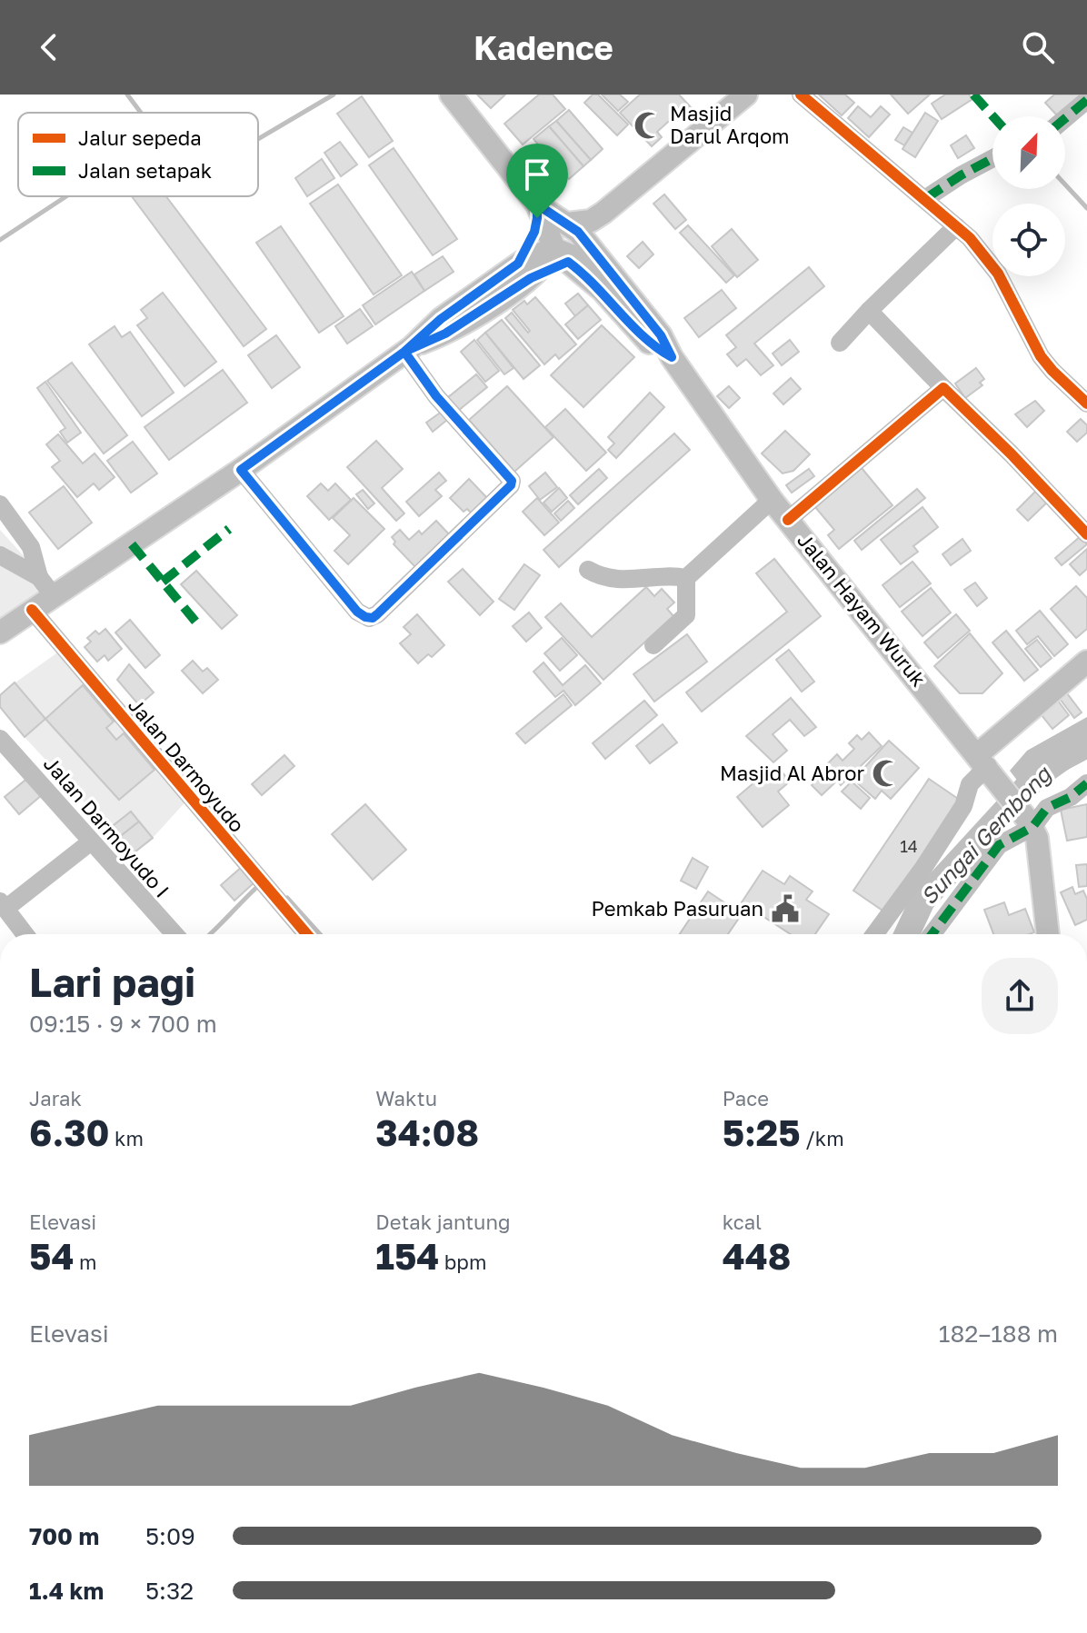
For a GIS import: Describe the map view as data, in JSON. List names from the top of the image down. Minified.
{"streets":{"main road":["Jalan Hayam Wuruk"],"street":["Jalan Darmoyudo","Jalan Darmoyudo I"]},"water":["Sungai Gembong"],"places":{"mosque":["Masjid Darul Arqom","Masjid Al Abror"],"public building":["Pemkab Pasuruan"]},"house_numbers":["14"],"legend":["Jalur sepeda","Jalan setapak"],"north":"top right","page":{"header":"Kadence","heading":["Lari pagi","09:15 · 9 × 700 m"],"stats":[["Jarak","6.30 km"],["Waktu","34:08"],["Pace","5:25 /km"],["Elevasi","54 m"],["Detak jantung","154 bpm"],["kcal","448"]],"chart":["Elevasi","182–188 m"],"list":[{"name":"700 m","note":"5:09"},{"name":"1.4 km","note":"5:32"}]}}
